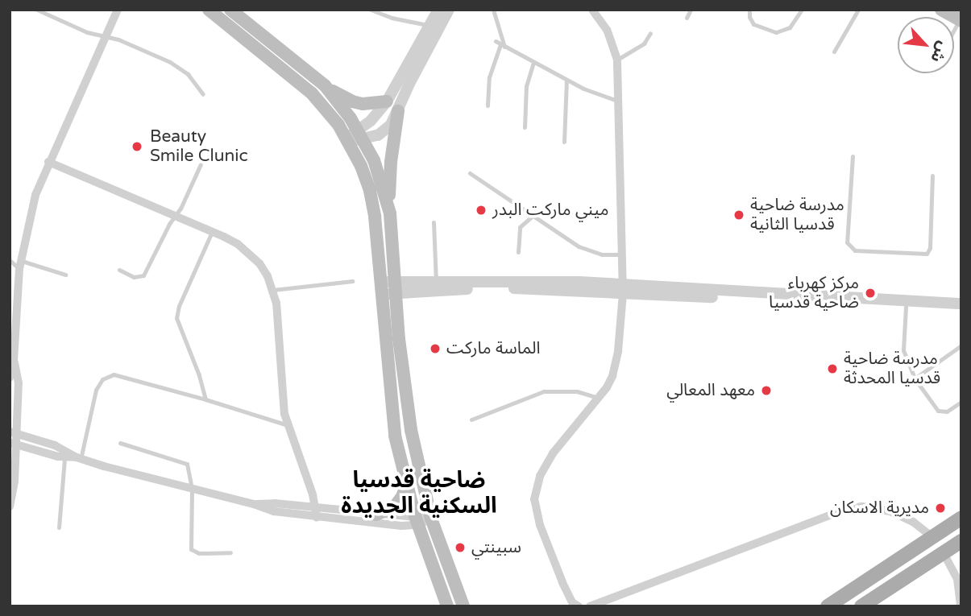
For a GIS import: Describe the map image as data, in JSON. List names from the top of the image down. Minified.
{"districts":["ضاحية قدسيا السكنية الجديدة"],"places":["Beauty Smile Clunic","ميني ماركت البدر","مدرسة ضاحية قدسيا الثانية","مركز كهرباء ضاحية قدسيا","الماسة ماركت","مدرسة ضاحية قدسيا المحدثة","معهد المعالي","مديرية الاسكان","سبينتي"],"north":"bottom right"}
